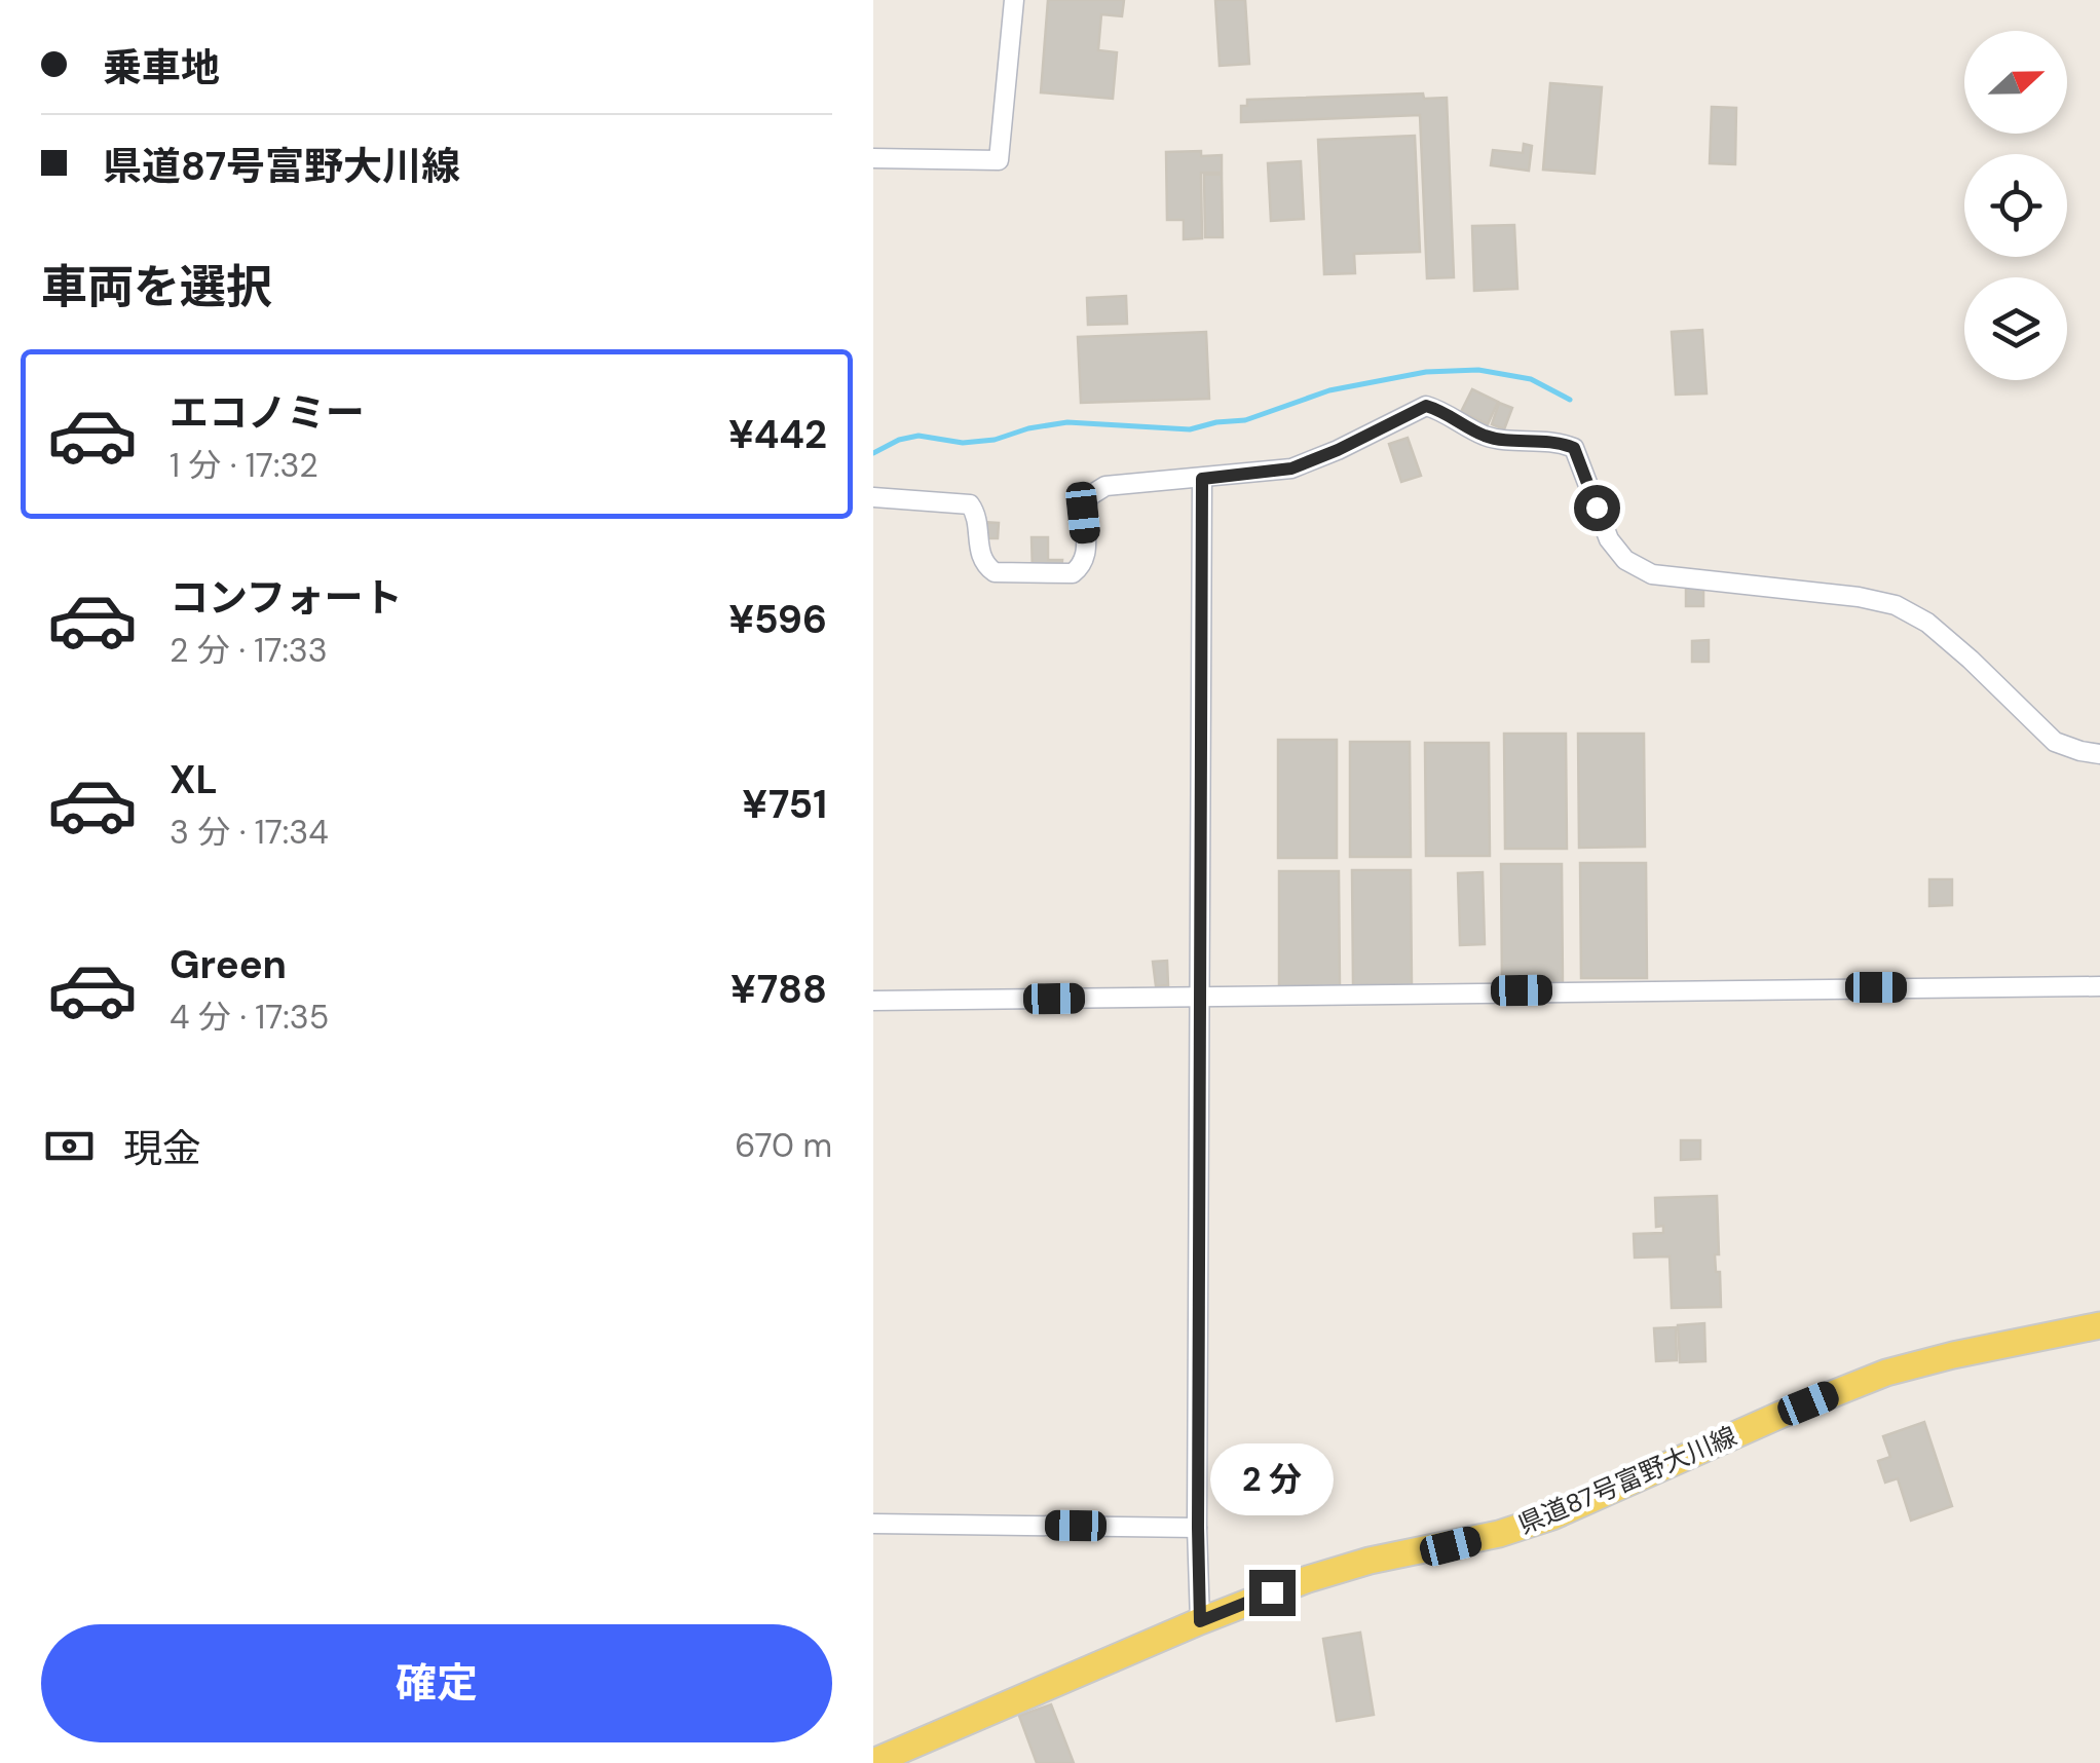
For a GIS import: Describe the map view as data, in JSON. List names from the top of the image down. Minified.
{"streets":{"main road":["県道87号富野大川線"]},"north":"right","page":{"banner":["乗車地","県道87号富野大川線"],"heading":"車両を選択","list":[{"name":"エコノミー","note":"1 分 · 17:32","value":"¥442"},{"name":"コンフォート","note":"2 分 · 17:33","value":"¥596"},{"name":"XL","note":"3 分 · 17:34","value":"¥751"},{"name":"Green","note":"4 分 · 17:35","value":"¥788"}],"pay":["現金","670 m"],"bubble":"2 分","buttons":"確定"}}
